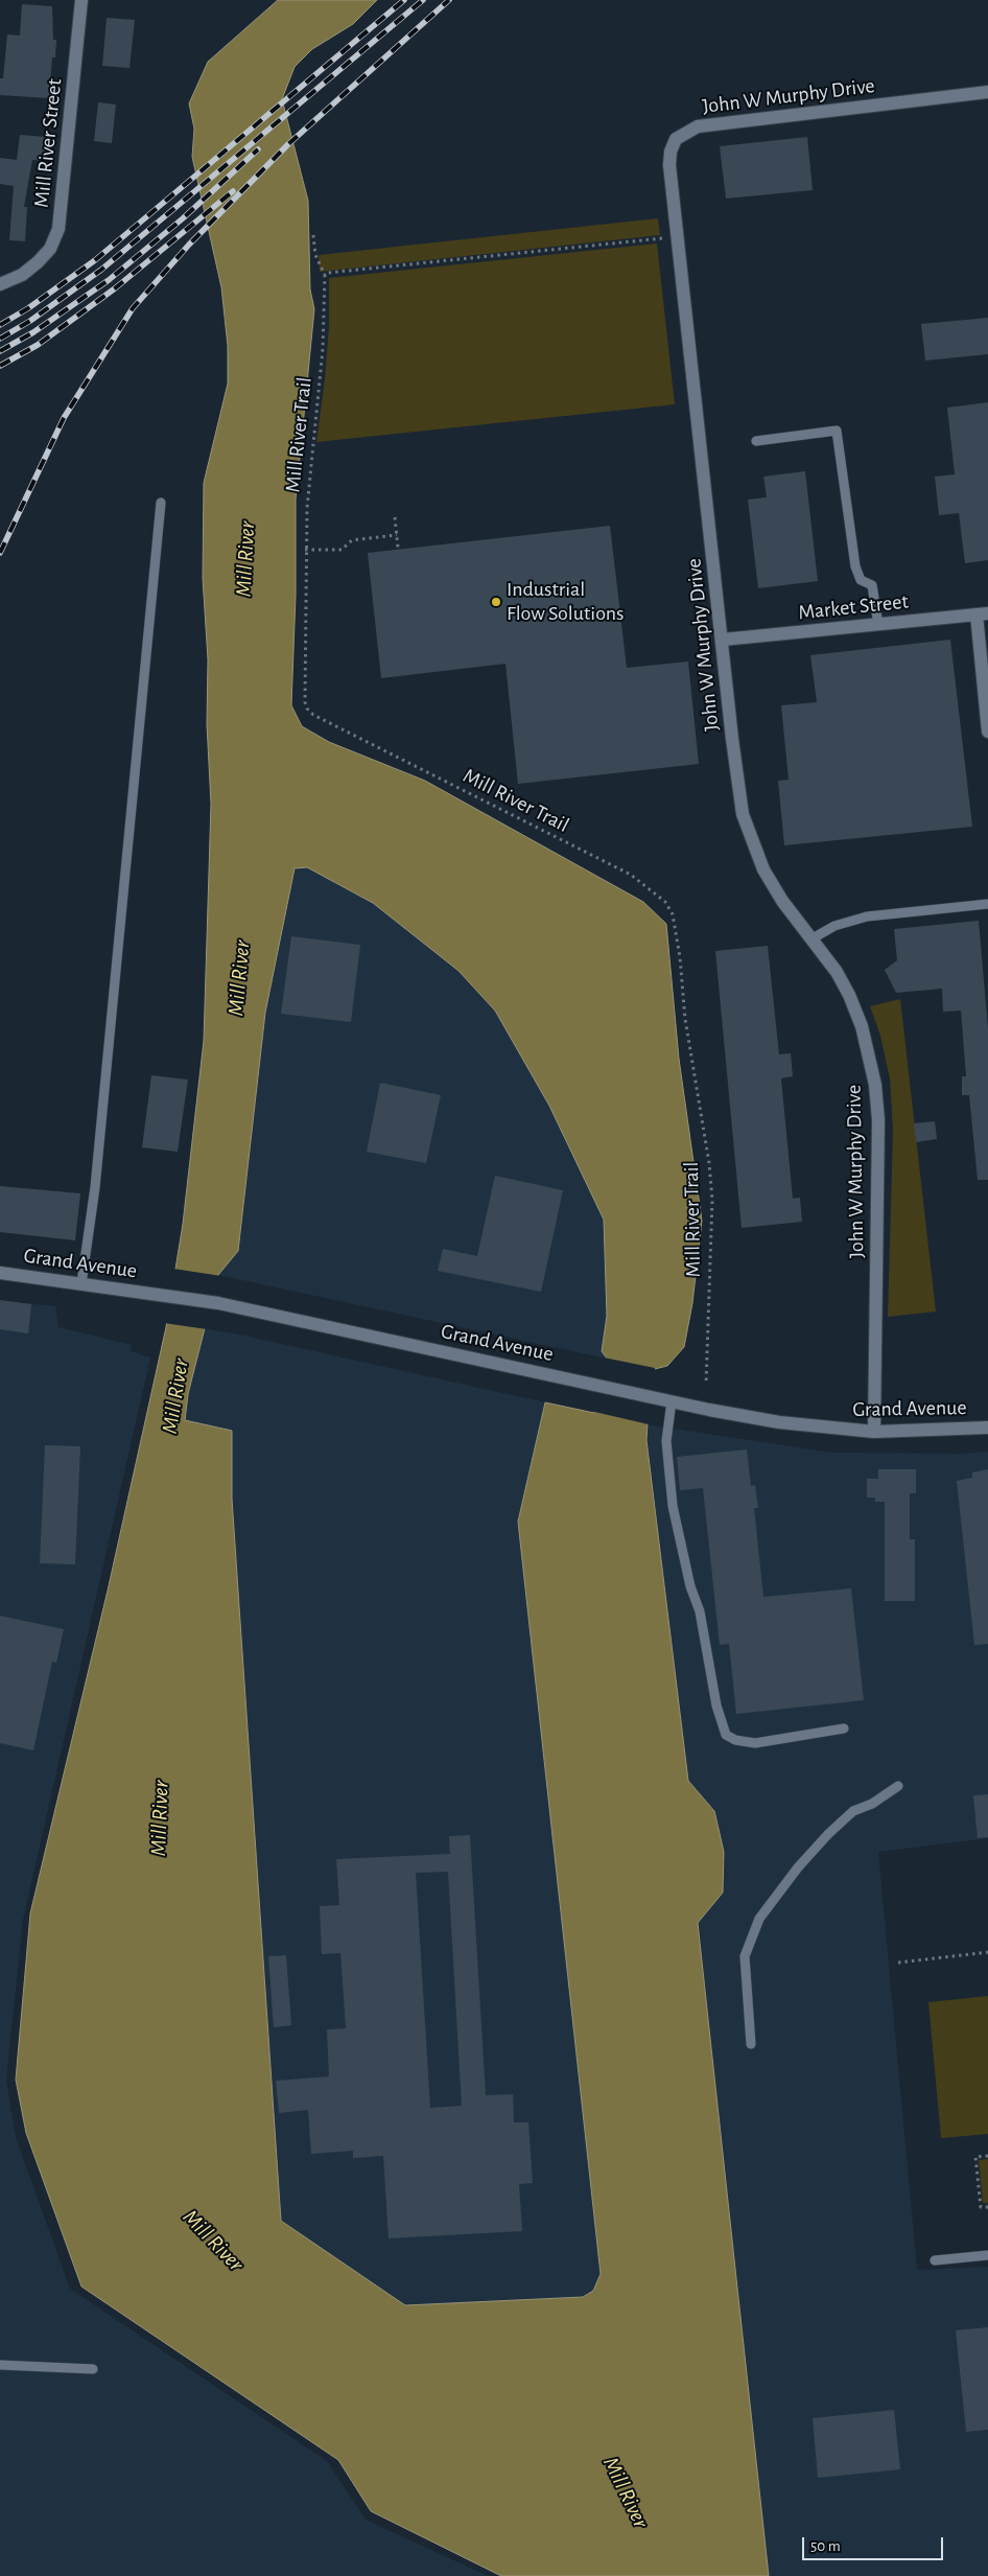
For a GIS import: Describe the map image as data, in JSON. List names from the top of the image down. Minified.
{"streets":{"street":["John W Murphy Drive","Mill River Street","Market Street","Grand Avenue"],"path":["Mill River Trail"]},"crossings":[["John W Murphy Drive","Market Street"],["John W Murphy Drive","Grand Avenue"]],"water":["Mill River"],"places":["Industrial Flow Solutions"],"scale_bar":"50 m"}
